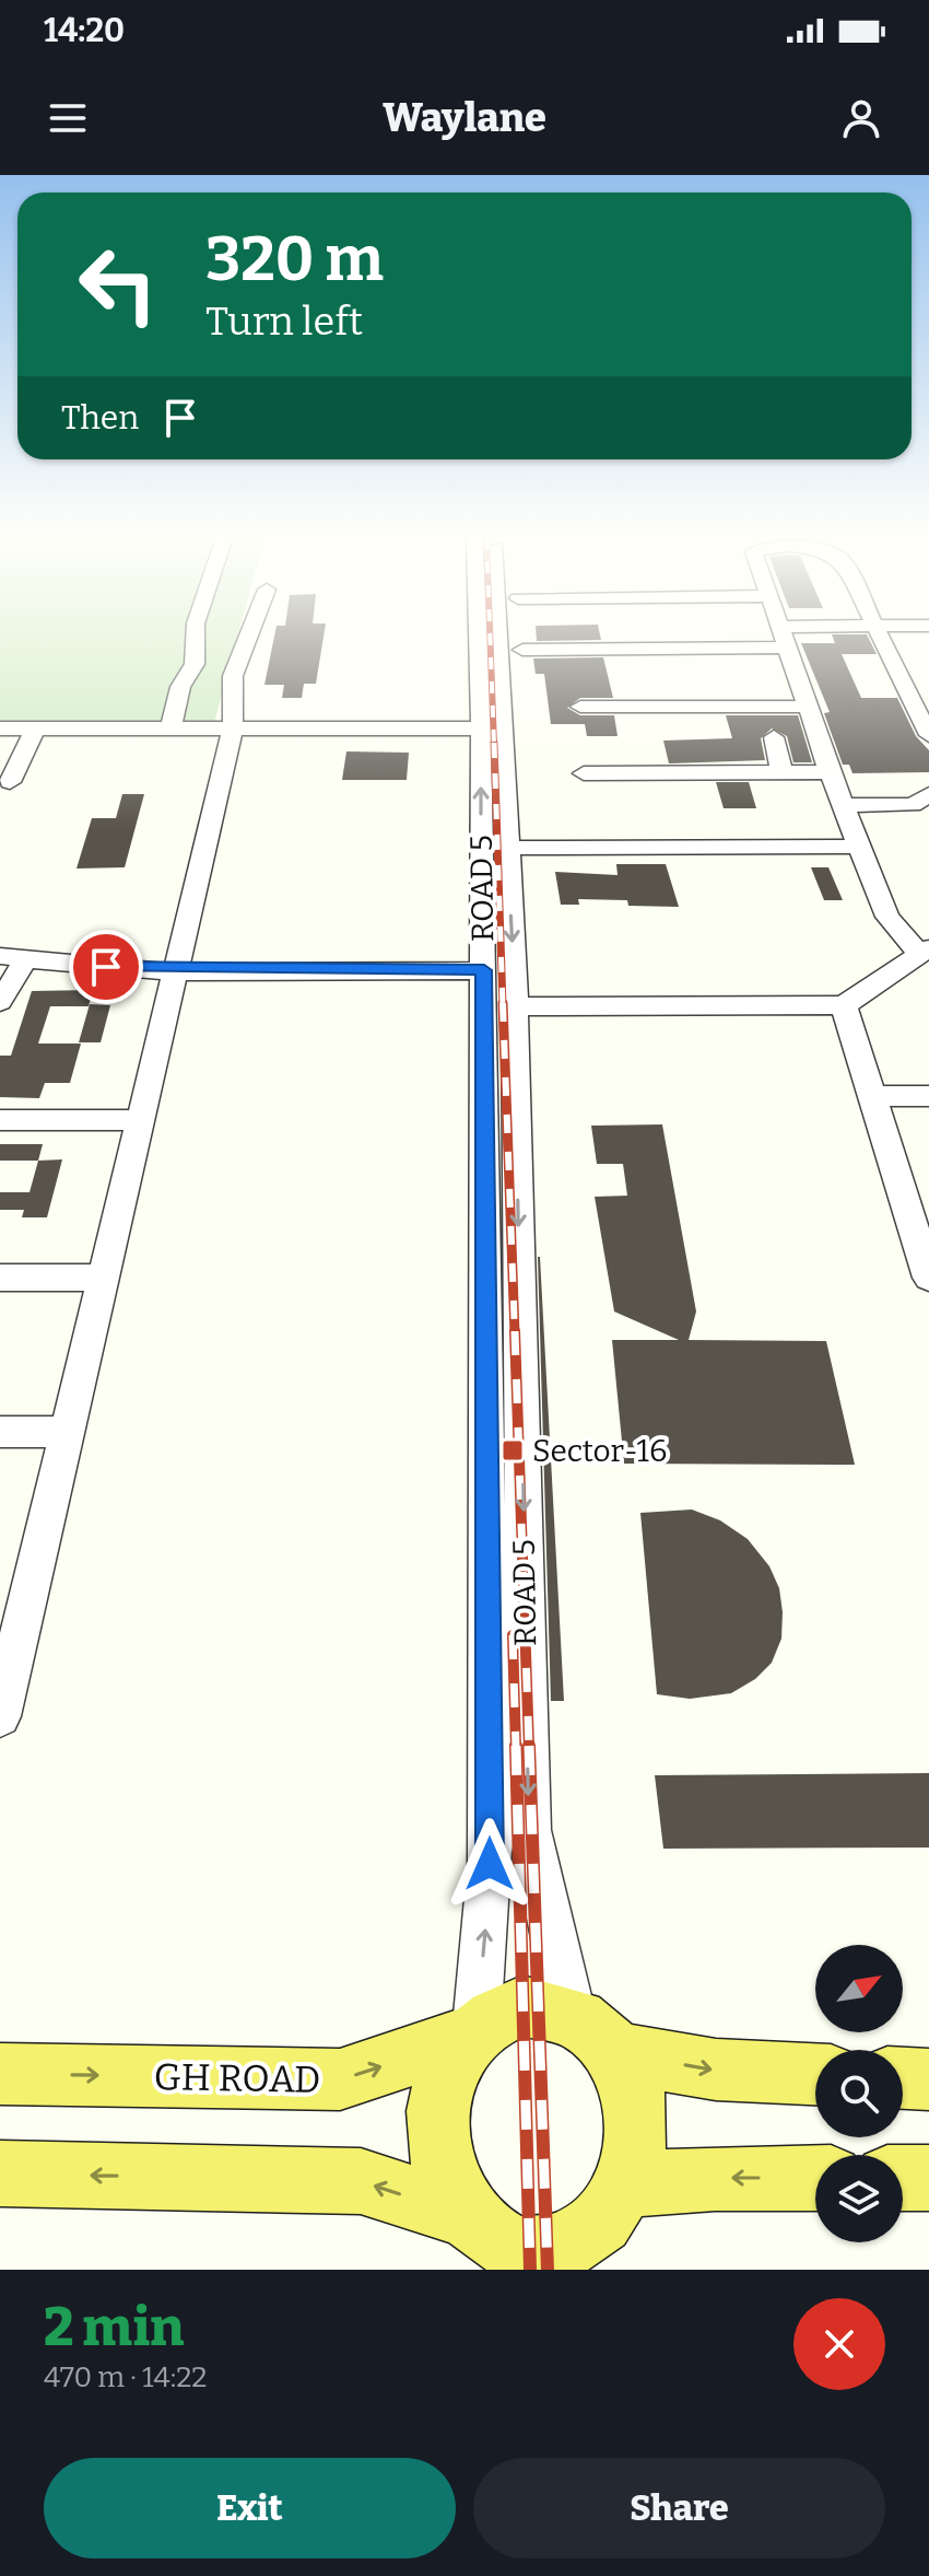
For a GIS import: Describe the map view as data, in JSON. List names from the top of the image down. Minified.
{"streets":{"main road":["GH ROAD"],"street":["ROAD 5"]},"crossings":[["ROAD 5","GH ROAD"]],"places":{"transit":["Sector-16"]},"north":"top right","page":{"status":"14:20","header":"Waylane","turn":["320 m","Turn left"],"then":"Then","heading":["2 min","470 m · 14:22"],"buttons":["Exit","Share"]}}
